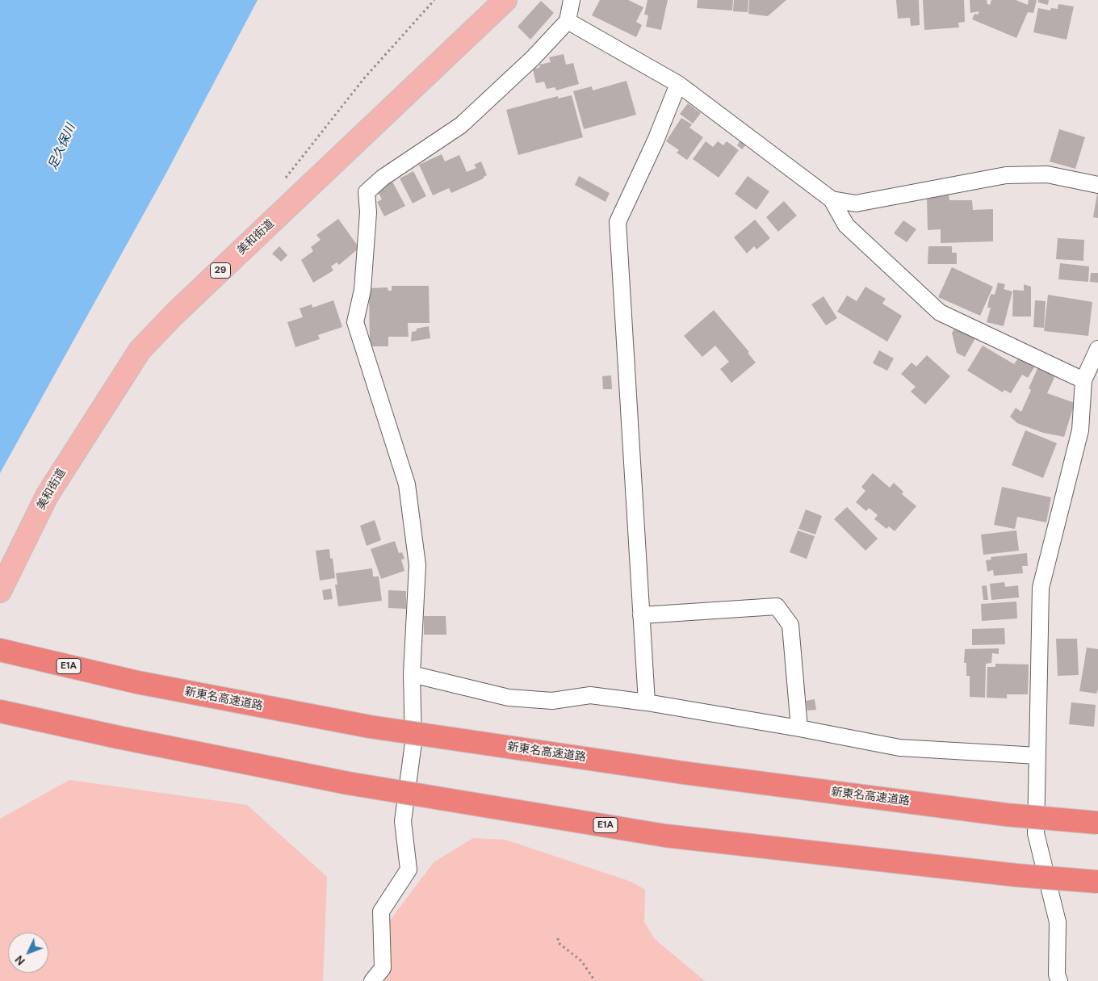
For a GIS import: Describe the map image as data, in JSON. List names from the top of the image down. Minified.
{"streets":{"highway":["E1A","新東名高速道路"],"main road":["美和街道","29"]},"water":["足久保川"],"north":"bottom left"}
